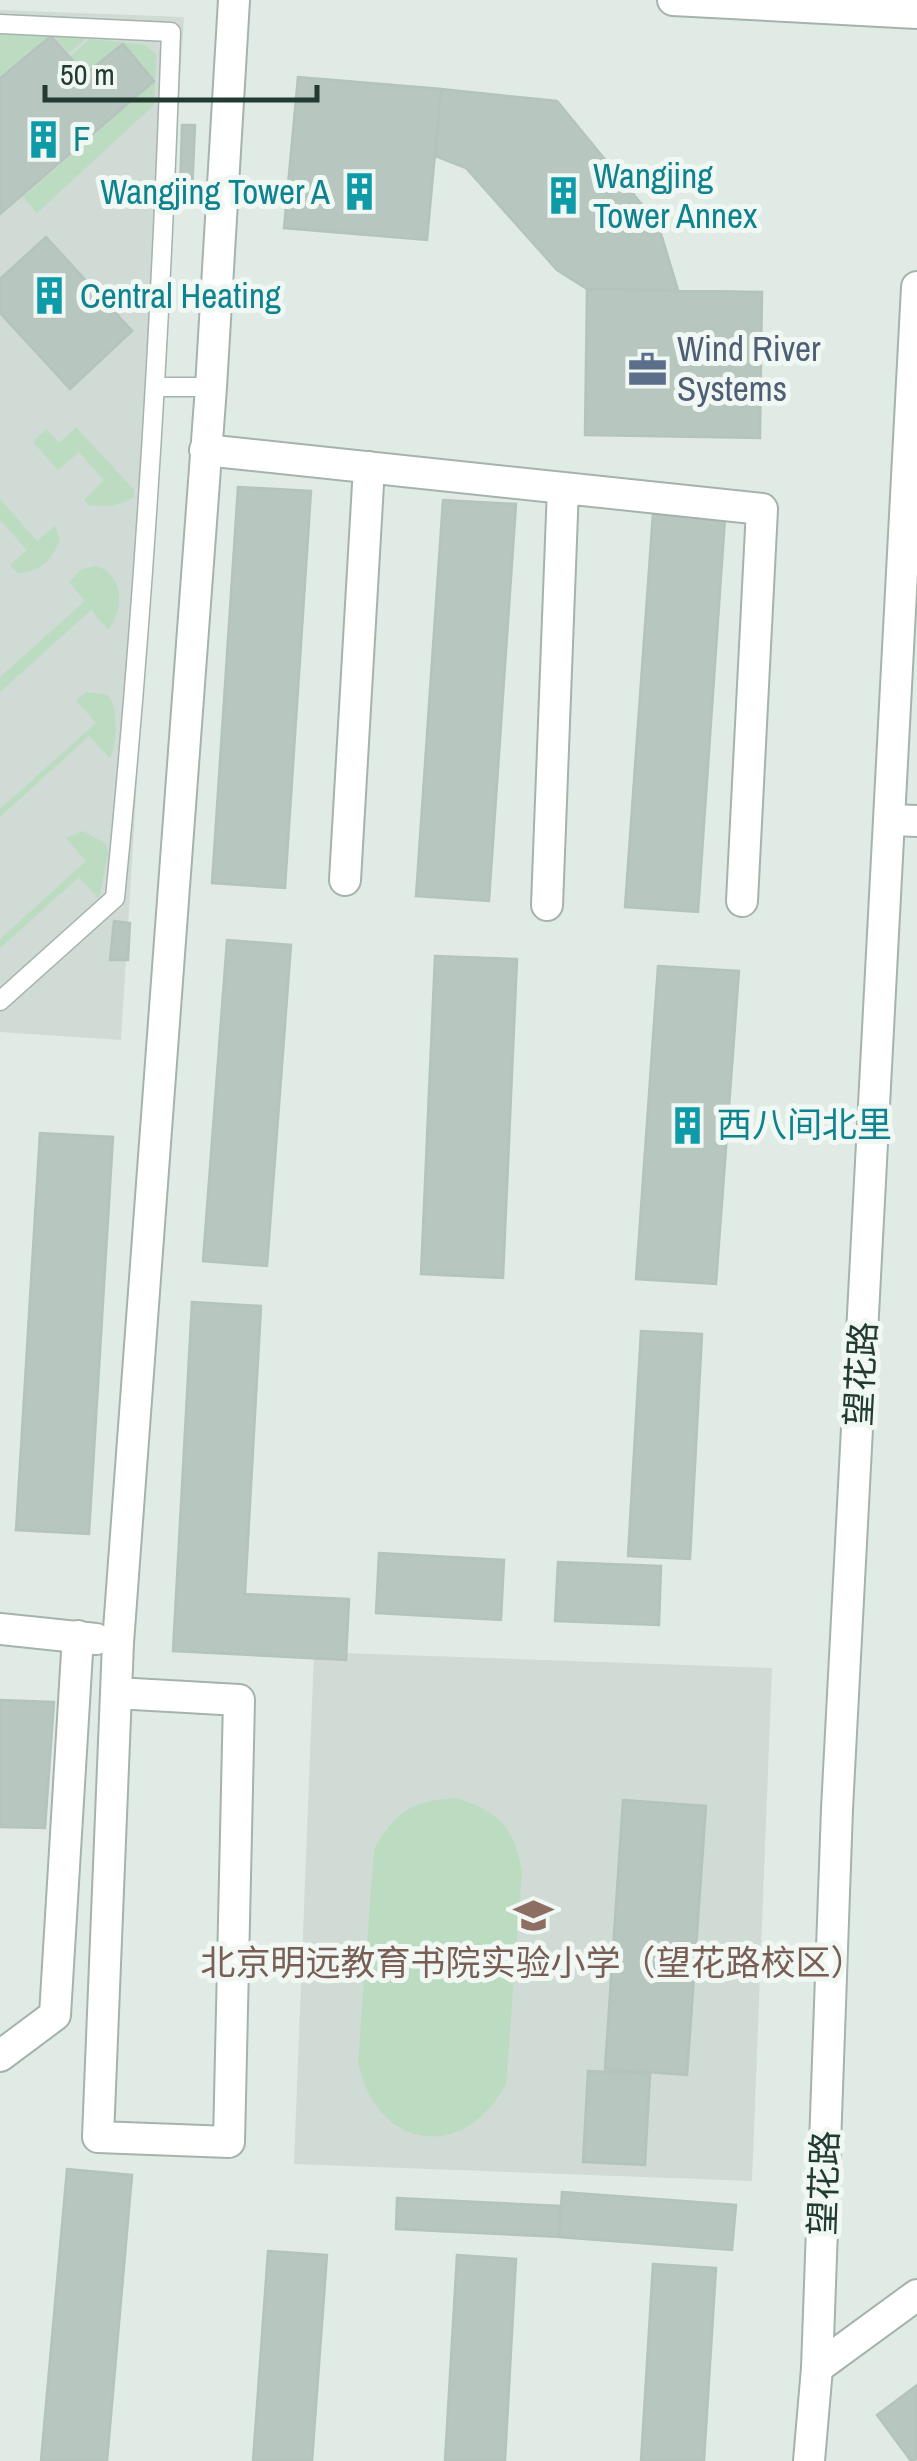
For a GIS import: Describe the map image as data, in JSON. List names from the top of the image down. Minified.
{"streets":{"street":["望花路"]},"places":{"building":["F","Wangjing Tower A","Wangjing Tower Annex","Central Heating","西八间北里"],"office":["Wind River Systems"],"school or university":["北京明远教育书院实验小学（望花路校区）"]},"scale_bar":"50 m"}
